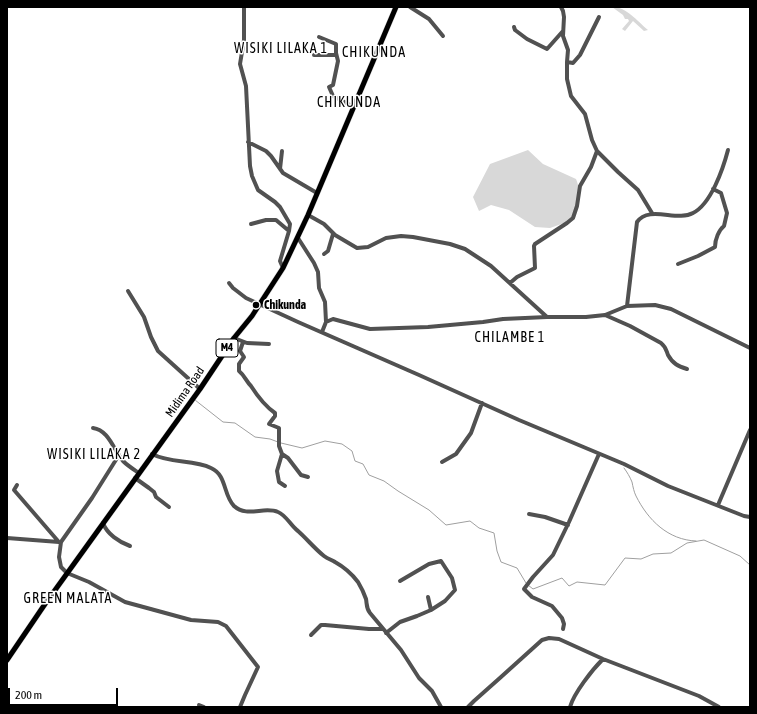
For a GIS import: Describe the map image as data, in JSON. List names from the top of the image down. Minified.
{"streets":{"main road":["M4","Midima Road"]},"districts":["WISIKI LILAKA 1","CHIKUNDA","CHIKUNDA","CHILAMBE 1","WISIKI LILAKA 2","GREEN MALATA"],"places":["Chikunda"],"scale_bar":"200 m"}
